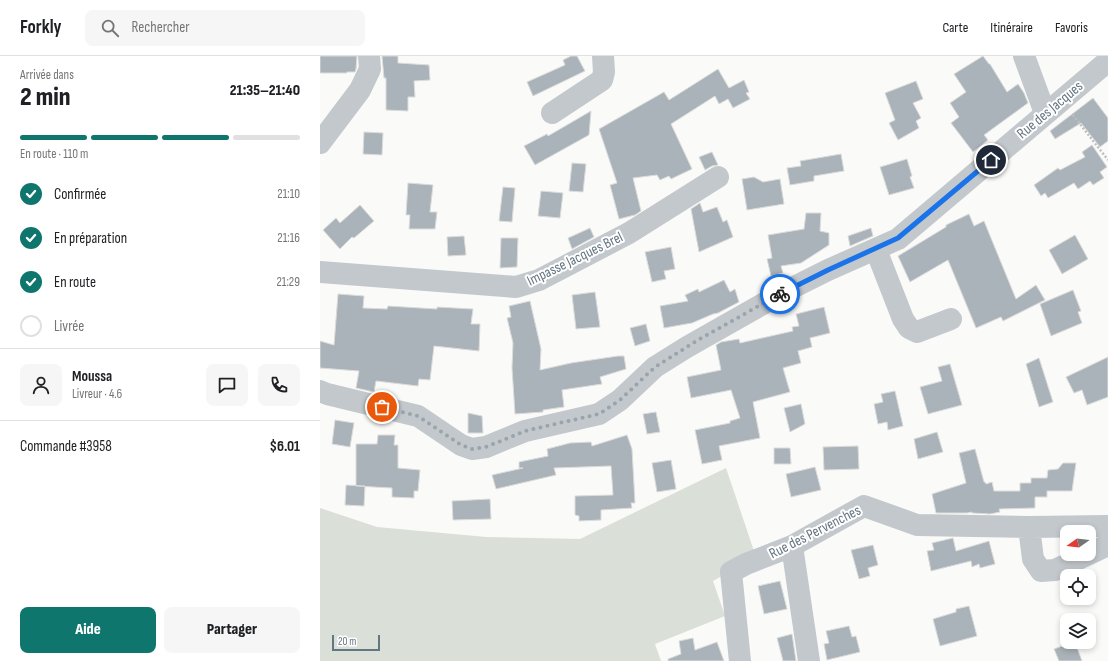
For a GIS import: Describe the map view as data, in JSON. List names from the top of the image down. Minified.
{"streets":{"street":["Rue des Jacques","Impasse Jacques Brel","Rue des Pervenches"]},"scale_bar":"20 m","north":"left","page":{"header":"Forkly","search":"Rechercher","nav":["Carte","Itinéraire","Favoris"],"heading":["2 min","Arrivée dans","21:35–21:40"],"panel":["Moussa","Livreur · 4.6","Commande #3958","$6.01"],"bar":"En route · 110 m","list":[["Confirmée","21:10"],["En préparation","21:16"],["En route","21:29"],"Livrée"],"buttons":["Aide","Partager"],"scale":"20 m"}}
